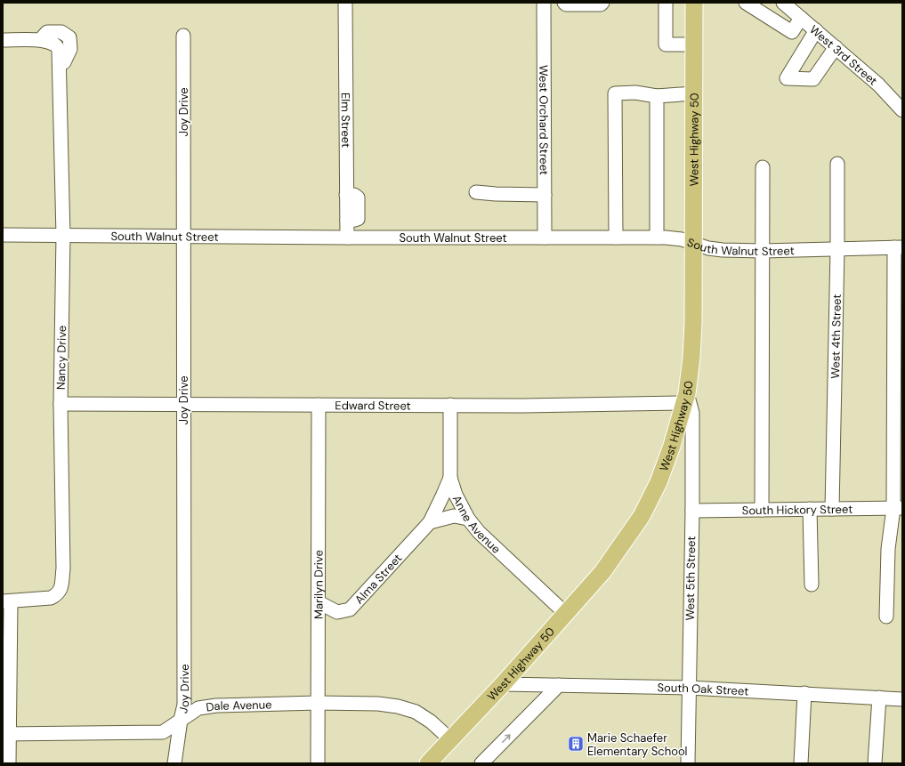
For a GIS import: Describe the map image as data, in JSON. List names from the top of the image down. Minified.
{"streets":{"main road":["West Highway 50"],"street":["West 3rd Street","Joy Drive","Elm Street","West Orchard Street","South Walnut Street","West 4th Street","Nancy Drive","Edward Street","South Hickory Street","Anne Avenue","Alma Street","West 5th Street","Marilyn Drive","South Oak Street","Dale Avenue"]},"crossings":[["Joy Drive","South Walnut Street"],["Joy Drive","Edward Street"],["Joy Drive","Dale Avenue"],["Elm Street","South Walnut Street"],["West Orchard Street","South Walnut Street"],["West Highway 50","South Walnut Street"],["West Highway 50","Edward Street"],["West Highway 50","Anne Avenue"],["West Highway 50","West 5th Street"],["West Highway 50","South Oak Street"],["West Highway 50","Dale Avenue"],["South Walnut Street","West 4th Street"],["South Walnut Street","Nancy Drive"],["West 4th Street","South Hickory Street"],["Nancy Drive","Edward Street"],["Edward Street","Anne Avenue"],["Edward Street","West 5th Street"],["Edward Street","Marilyn Drive"],["South Hickory Street","West 5th Street"],["Anne Avenue","Alma Street"],["Alma Street","Marilyn Drive"],["West 5th Street","South Oak Street"],["Marilyn Drive","Dale Avenue"]],"places":{"building":["Marie Schaefer Elementary School"]}}
